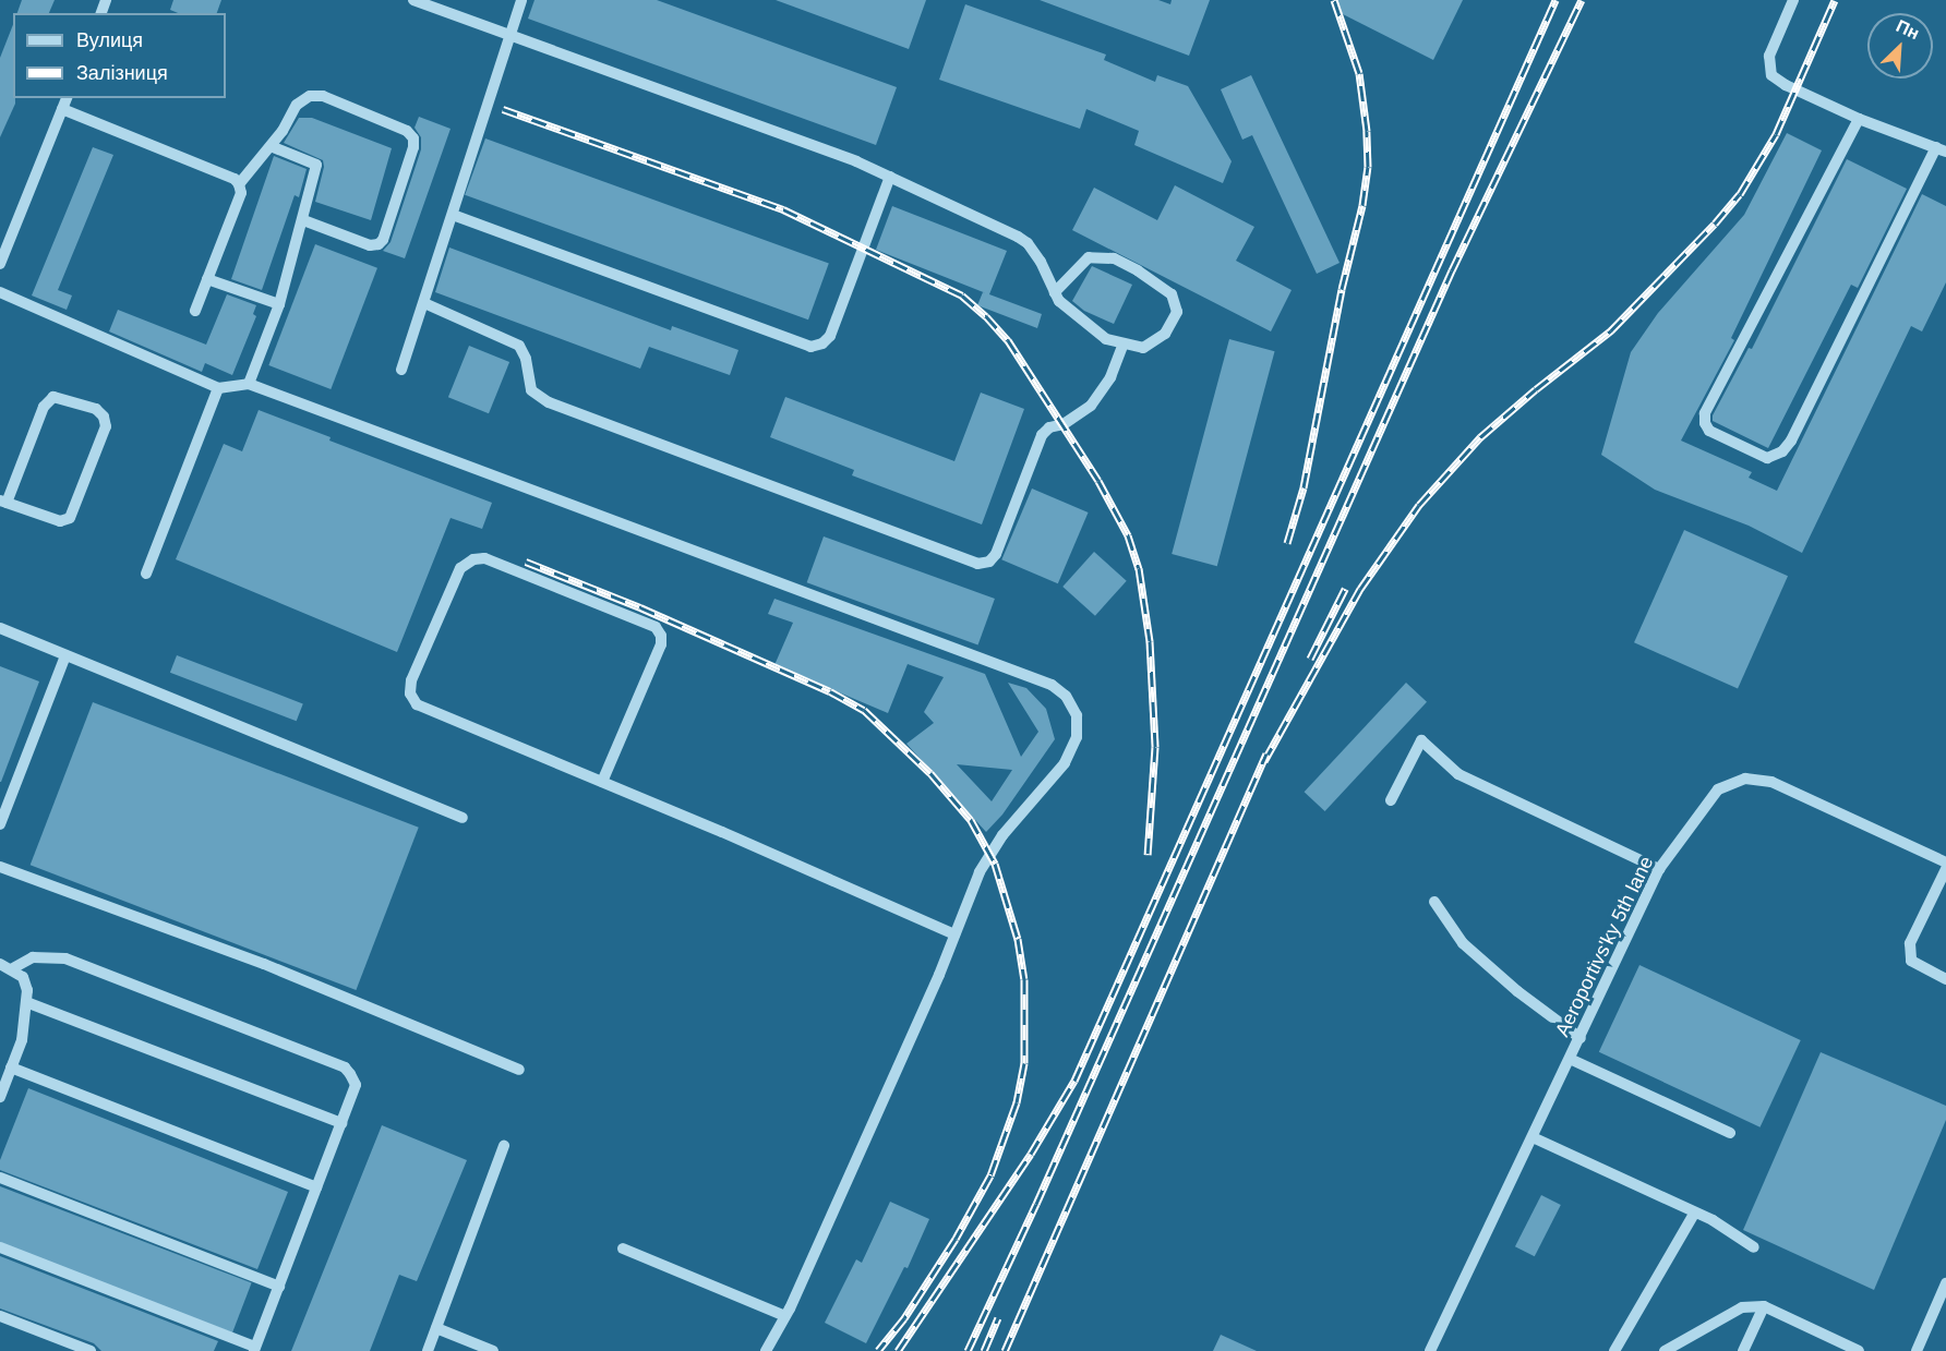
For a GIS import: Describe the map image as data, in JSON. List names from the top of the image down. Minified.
{"streets":{"street":["Aeroportivs'ky 5th lane"]},"legend":["Вулиця","Залізниця"],"north":"top right"}
